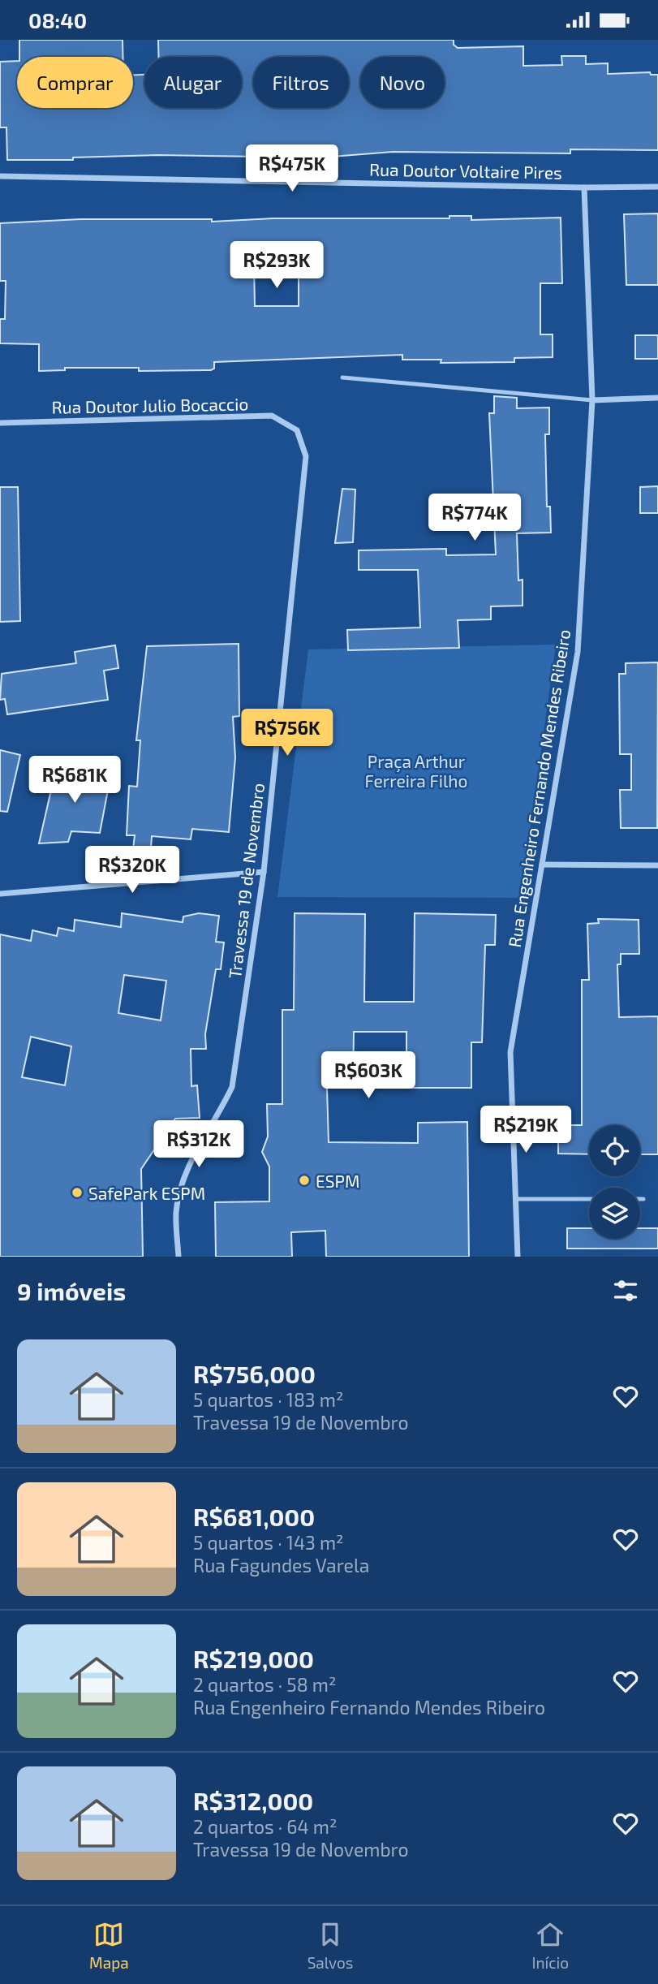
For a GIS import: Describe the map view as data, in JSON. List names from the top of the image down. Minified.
{"streets":{"street":["Rua Doutor Voltaire Pires","Rua Doutor Julio Bocaccio","Rua Engenheiro Fernando Mendes Ribeiro","Travessa 19 de Novembro"]},"crossings":[["Rua Doutor Voltaire Pires","Rua Engenheiro Fernando Mendes Ribeiro"],["Rua Doutor Julio Bocaccio","Travessa 19 de Novembro"]],"parks":["Praça Arthur Ferreira Filho"],"places":["ESPM","SafePark ESPM"],"page":{"status":"08:40","chip":["Comprar","Alugar","Filtros","Novo"],"price":["R$475K","R$293K","R$774K","R$756K","R$681K","R$320K","R$603K","R$219K","R$312K"],"heading":"9 imóveis","list":[{"name":"R$756,000","note":"5 quartos · 183 m² · Travessa 19 de Novembro"},{"name":"R$681,000","note":"5 quartos · 143 m² · Rua Fagundes Varela"},{"name":"R$219,000","note":"2 quartos · 58 m² · Rua Engenheiro Fernando Mendes Ribeiro"},{"name":"R$312,000","note":"2 quartos · 64 m² · Travessa 19 de Novembro"}],"tabs":["Mapa","Salvos","Início"]}}
